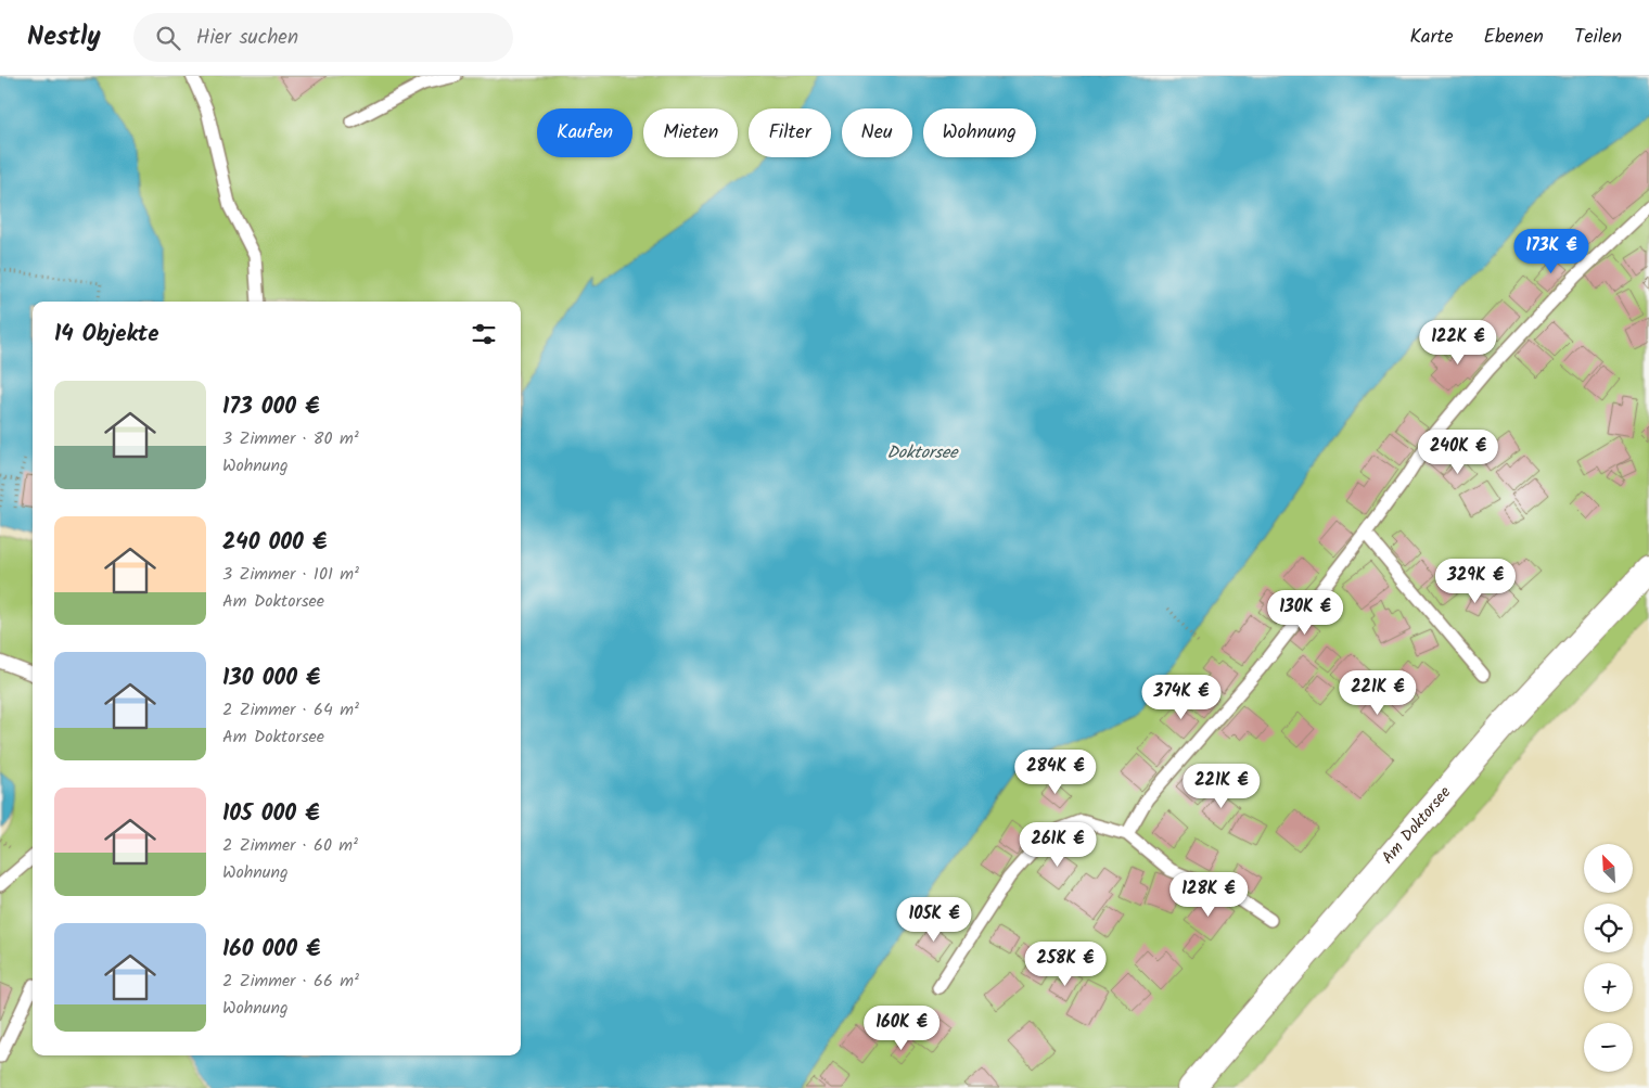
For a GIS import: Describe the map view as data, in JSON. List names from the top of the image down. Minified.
{"streets":{"street":["Am Doktorsee"]},"water":["Doktorsee"],"north":"top left","page":{"header":"Nestly","search":"Hier suchen","nav":["Karte","Ebenen","Teilen"],"chip":["Kaufen","Mieten","Filter","Neu","Wohnung"],"price":["173K €","122K €","240K €","329K €","130K €","221K €","374K €","284K €","221K €","261K €","128K €","105K €","258K €","160K €"],"heading":"14 Objekte","list":[{"name":"173 000 €","note":"3 Zimmer · 80 m² · Wohnung"},{"name":"240 000 €","note":"3 Zimmer · 101 m² · Am Doktorsee"},{"name":"130 000 €","note":"2 Zimmer · 64 m² · Am Doktorsee"},{"name":"105 000 €","note":"2 Zimmer · 60 m² · Wohnung"},{"name":"160 000 €","note":"2 Zimmer · 66 m² · Wohnung"}],"map_buttons":["+","−"]}}
